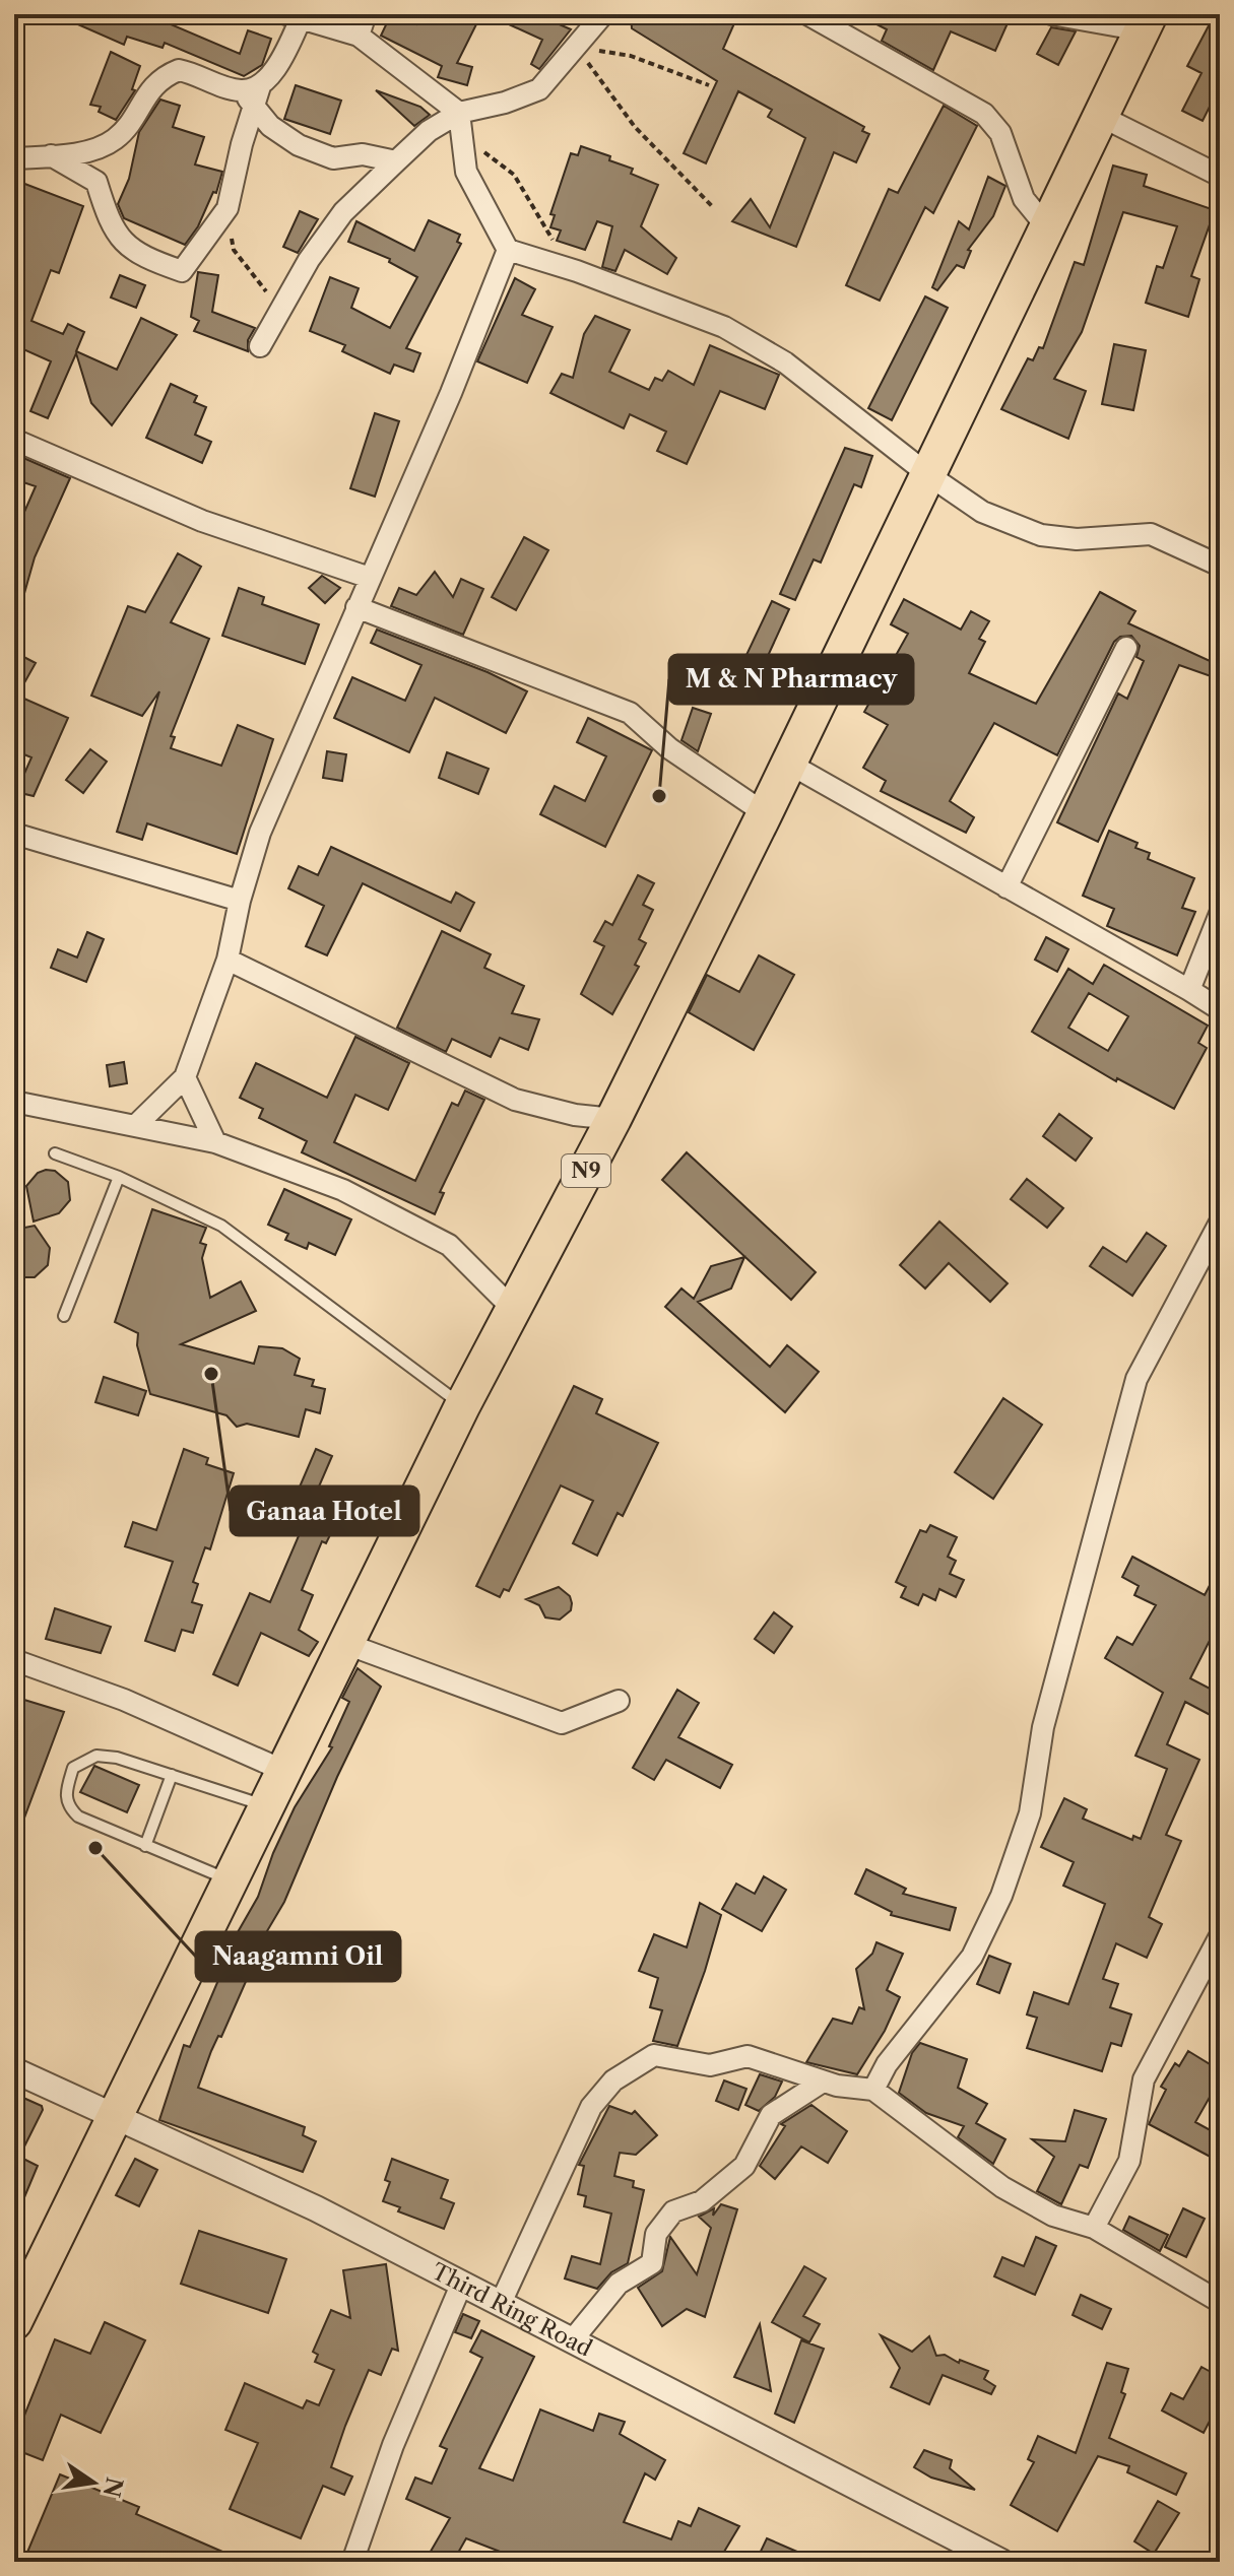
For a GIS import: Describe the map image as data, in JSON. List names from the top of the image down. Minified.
{"streets":{"highway":["N9"],"street":["Third Ring Road"]},"crossings":[["N9","Third Ring Road"]],"places":["M & N Pharmacy","Ganaa Hotel","Naagamni Oil"],"north":"right"}
